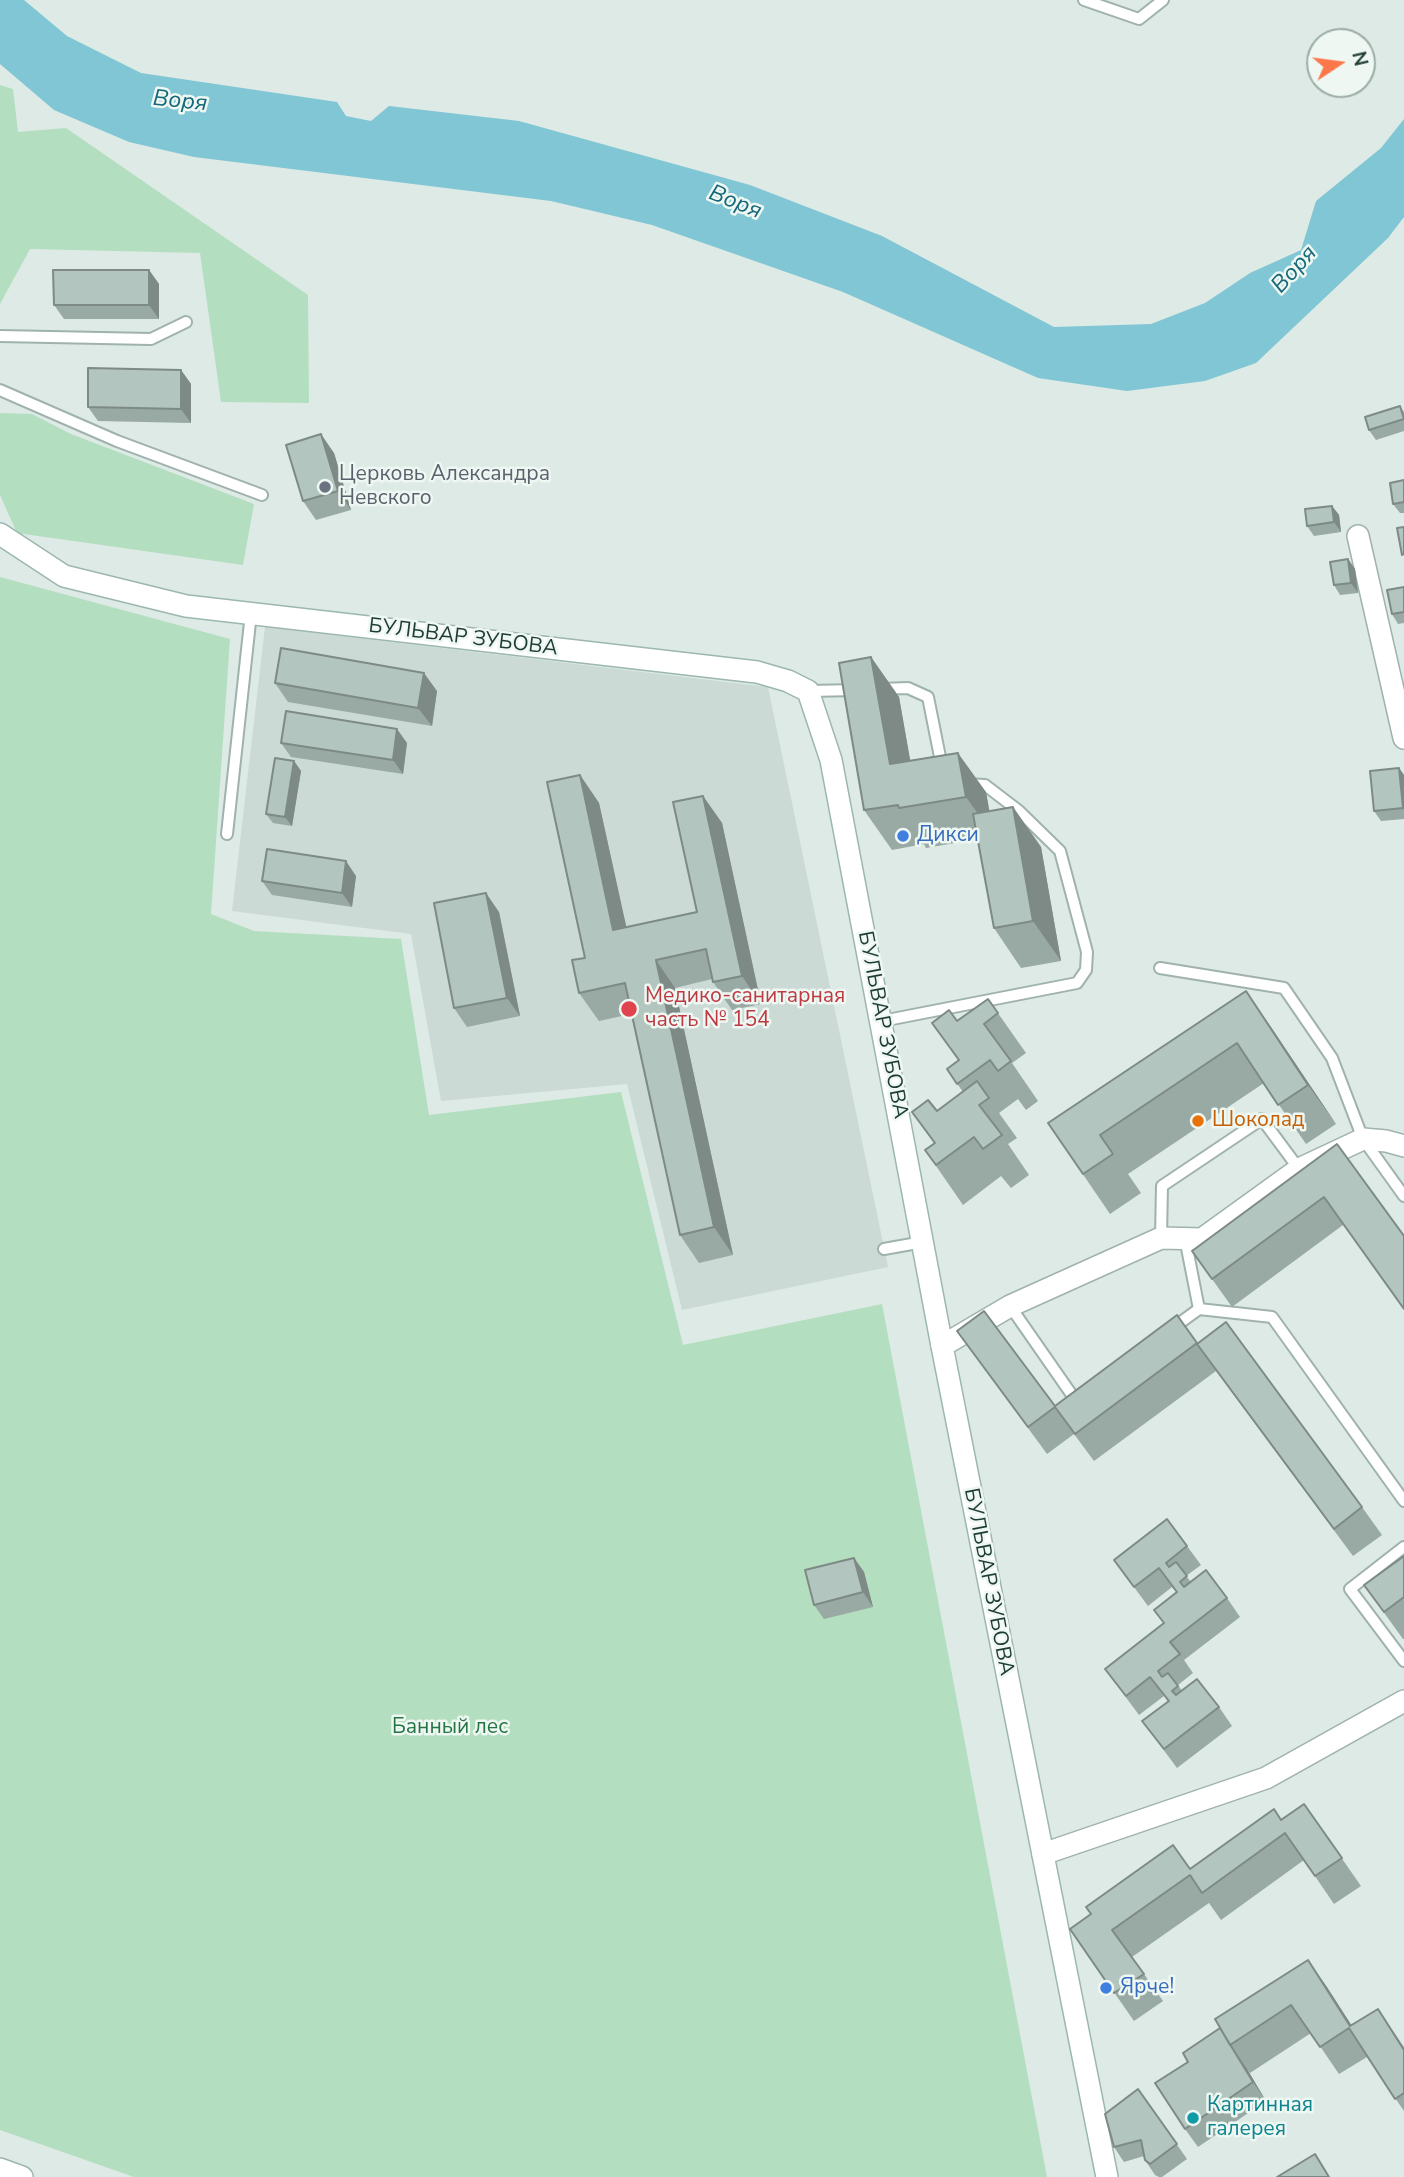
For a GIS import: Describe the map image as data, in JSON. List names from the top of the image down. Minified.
{"streets":{"street":["БУЛЬВАР ЗУБОВА"]},"water":["Воря"],"parks":["Банный лес"],"places":["Церковь Александра Невского","Дикси","Медико-санитарная часть № 154","Шоколад","Ярче!","Картинная галерея"],"north":"right"}
